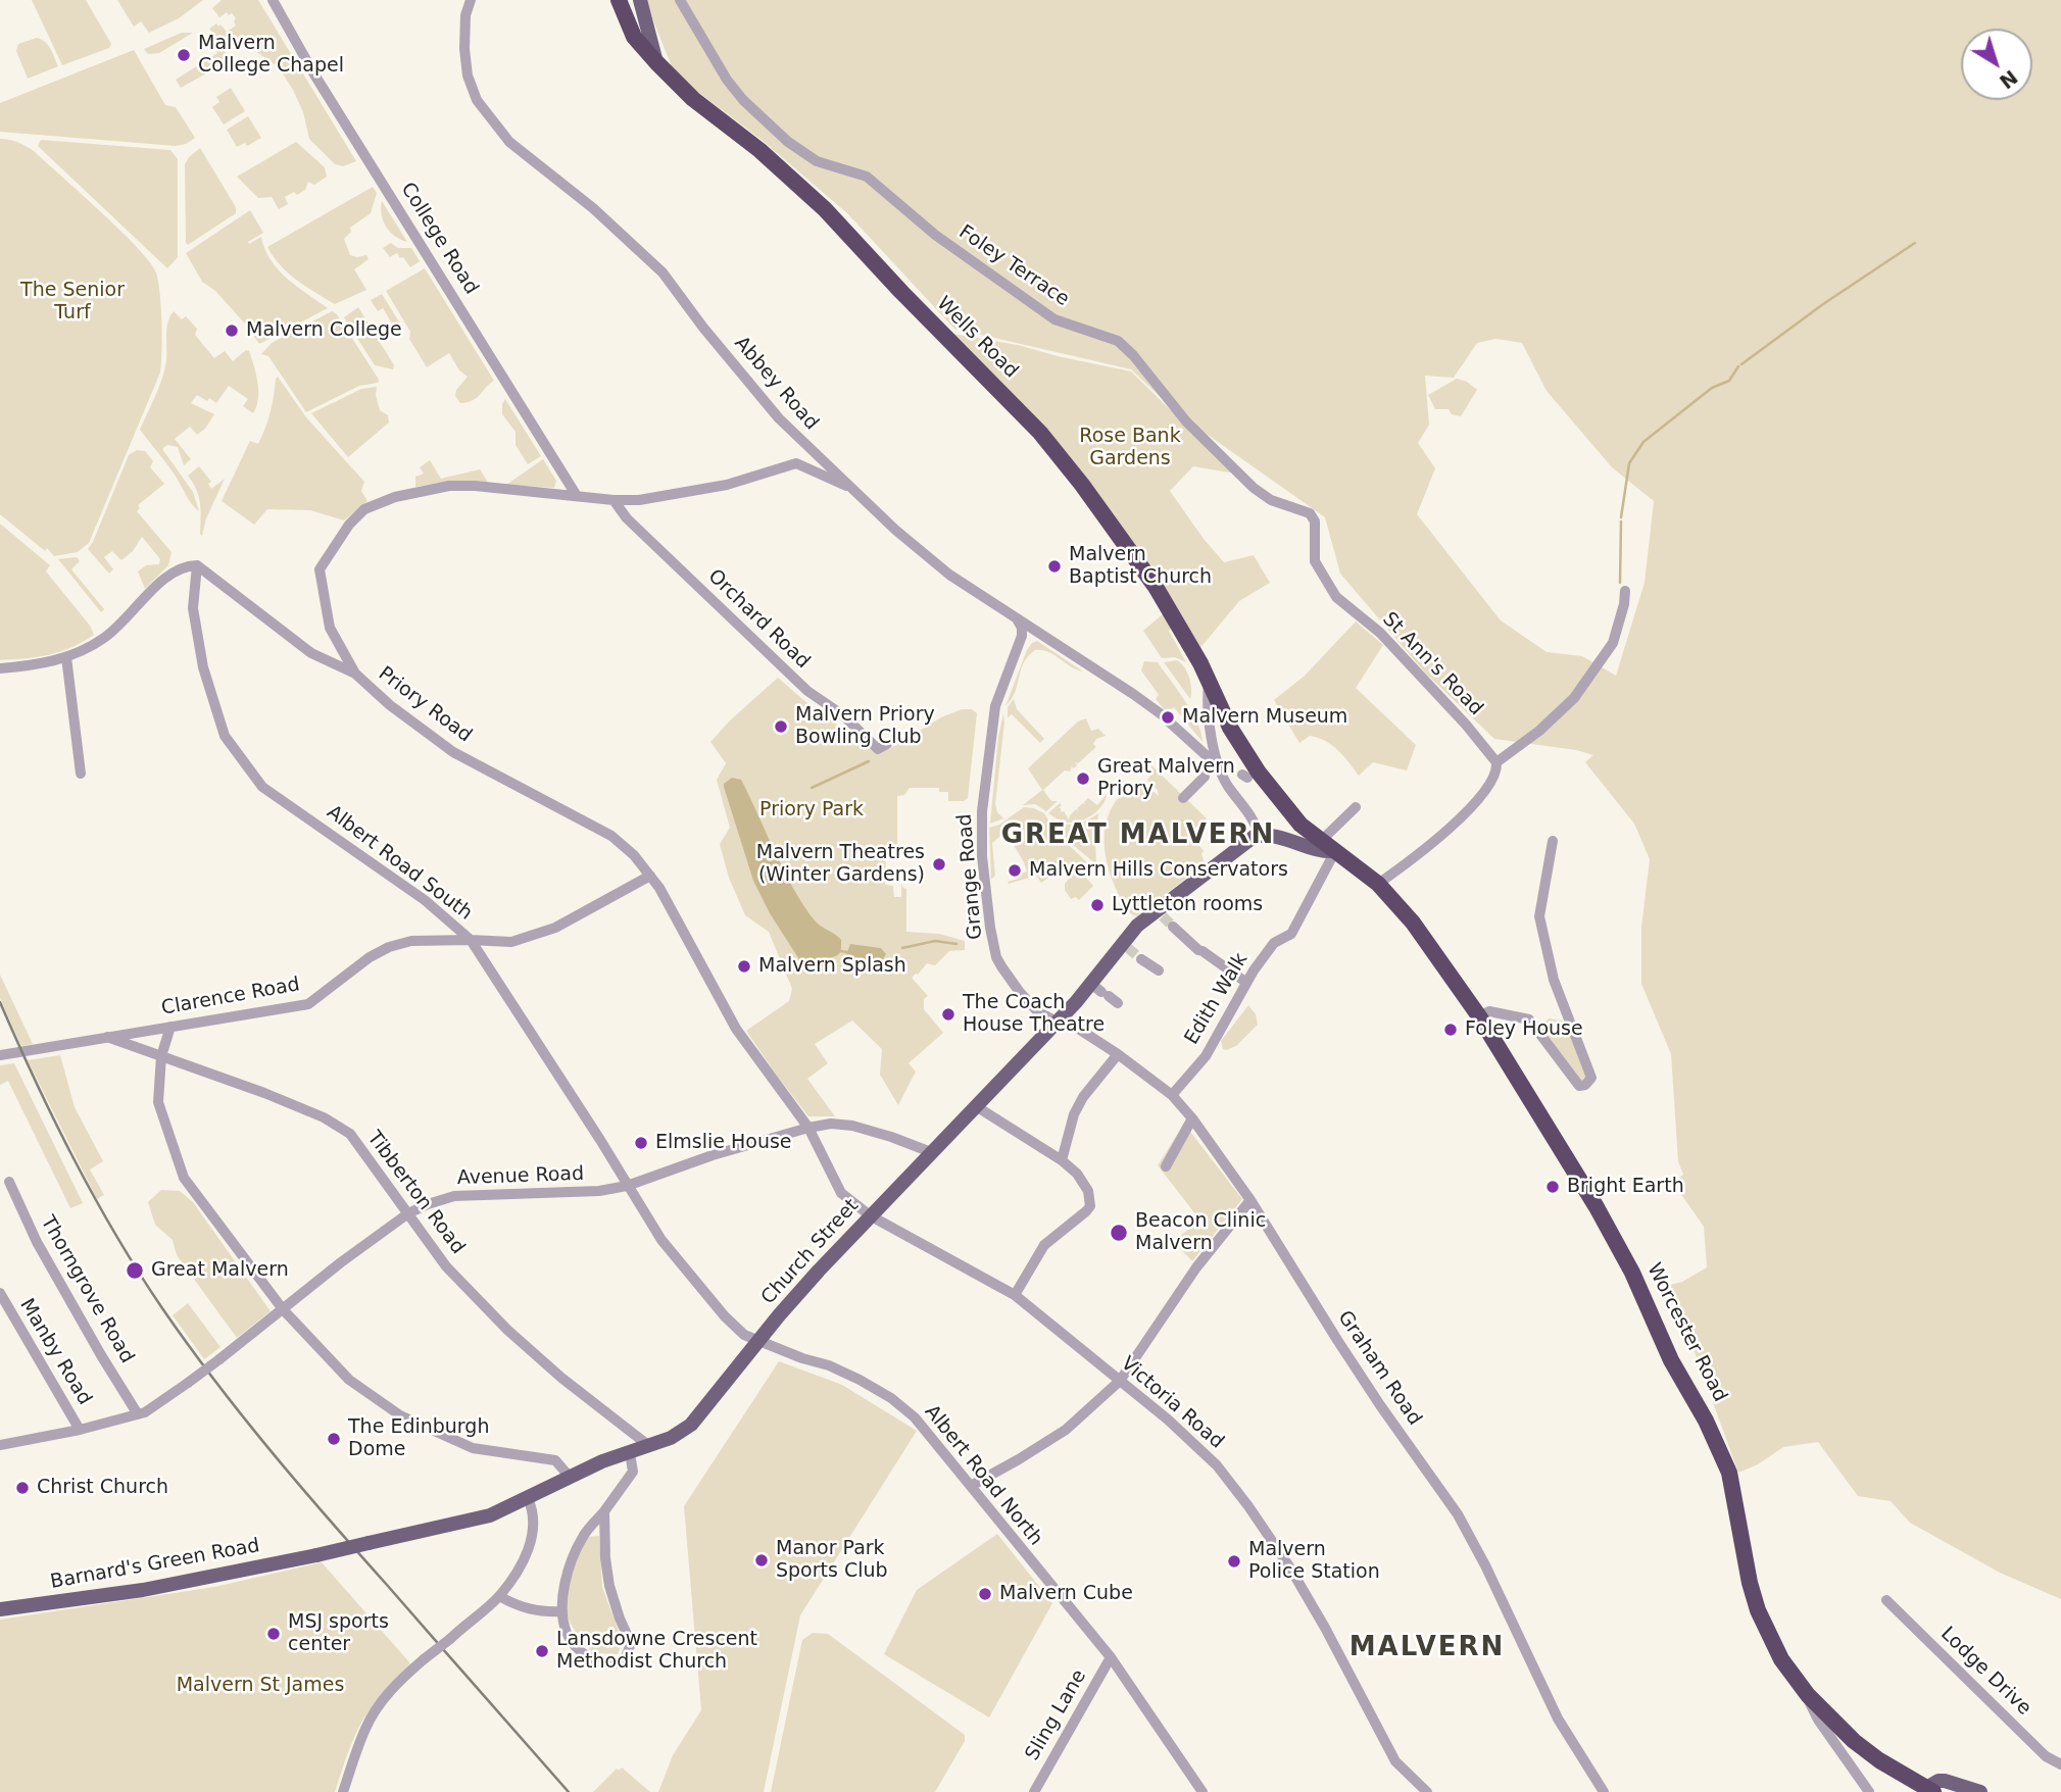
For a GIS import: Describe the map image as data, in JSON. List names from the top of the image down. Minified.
{"streets":{"highway":["Wells Road","Worcester Road"],"main road":["Church Street","Barnard's Green Road"],"street":["College Road","Foley Terrace","Abbey Road","Orchard Road","St Ann's Road","Priory Road","Albert Road South","Grange Road","Clarence Road","Edith Walk","Avenue Road","Tibberton Road","Thorngrove Road","Manby Road","Graham Road","Victoria Road","Albert Road North","Lodge Drive","Sling Lane"]},"crossings":[["College Road","Priory Road"],["Foley Terrace","St Ann's Road"],["Wells Road","Abbey Road"],["Wells Road","Worcester Road"],["Abbey Road","Priory Road"],["Abbey Road","Grange Road"],["Abbey Road","Church Street"],["Orchard Road","Priory Road"],["Priory Road","Clarence Road"],["Priory Road","Avenue Road"],["Priory Road","Victoria Road"],["Albert Road South","Clarence Road"],["Albert Road South","Avenue Road"],["Albert Road South","Albert Road North"],["Grange Road","Church Street"],["Grange Road","Graham Road"],["Clarence Road","Tibberton Road"],["Edith Walk","Worcester Road"],["Edith Walk","Graham Road"],["Avenue Road","Tibberton Road"],["Avenue Road","Church Street"],["Avenue Road","Thorngrove Road"],["Avenue Road","Manby Road"],["Avenue Road","Victoria Road"],["Avenue Road","Albert Road North"],["Tibberton Road","Church Street"],["Church Street","Graham Road"],["Church Street","Victoria Road"],["Church Street","Albert Road North"],["Church Street","Barnard's Green Road"],["Albert Road North","Sling Lane"]],"districts":["GREAT MALVERN","MALVERN"],"parks":["The Senior Turf","Rose Bank Gardens","Priory Park","Malvern St James"],"places":["Malvern College Chapel","Malvern College","Malvern Baptist Church","Malvern Museum","Malvern Priory Bowling Club","Great Malvern Priory","Malvern Theatres (Winter Gardens)","Malvern Hills Conservators","Lyttleton rooms","Malvern Splash","The Coach House Theatre","Foley House","Elmslie House","Bright Earth","Beacon Clinic Malvern","Great Malvern","The Edinburgh Dome","Christ Church","Manor Park Sports Club","Malvern Police Station","Malvern Cube","MSJ sports center","Lansdowne Crescent Methodist Church"],"north":"bottom right"}
